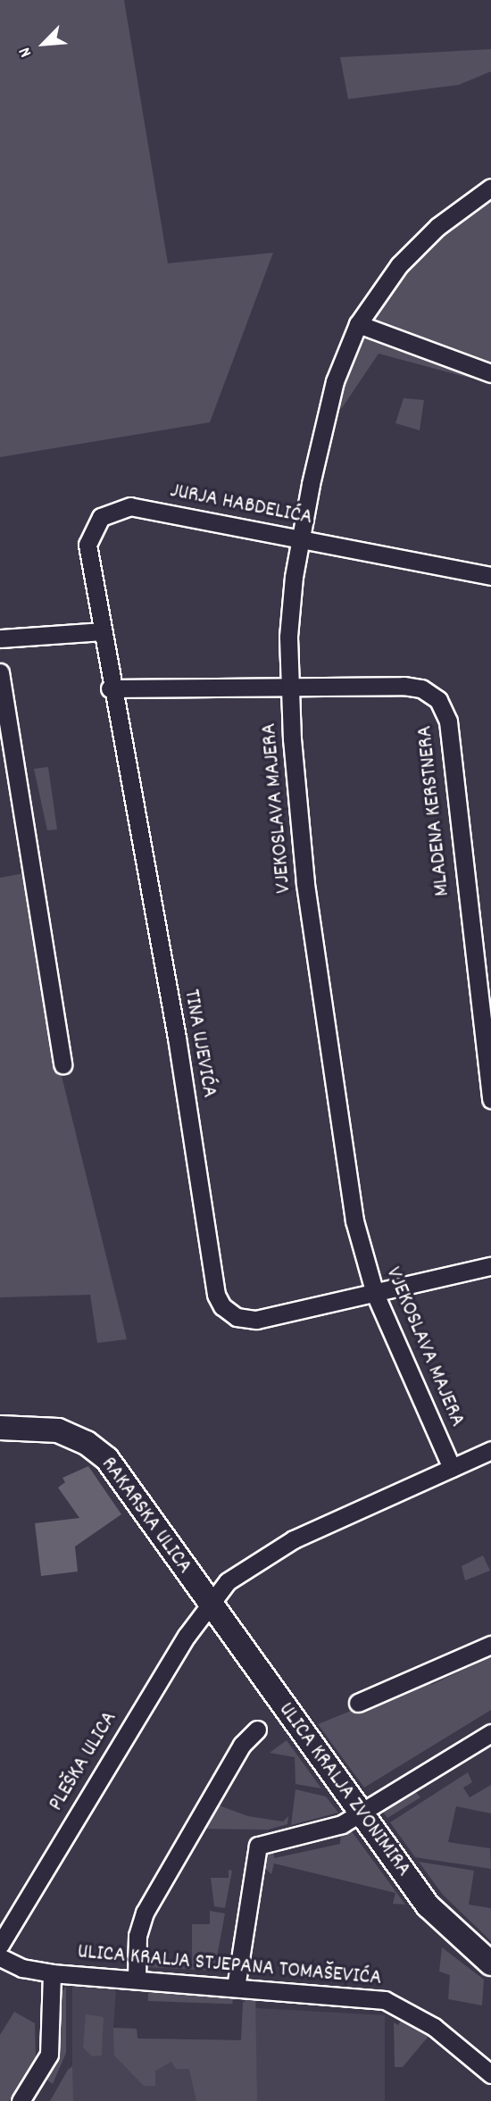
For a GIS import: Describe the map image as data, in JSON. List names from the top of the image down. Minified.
{"streets":{"main road":["RAKARSKA ULICA","ULICA KRALJA ZVONIMIRA"],"street":["JURJA HABDELIĆA","VJEKOSLAVA MAJERA","MLADENA KERSTNERA","TINA UJEVIĆA","PLEŠKA ULICA","ULICA KRALJA STJEPANA TOMAŠEVIĆA"]},"crossings":[["JURJA HABDELIĆA","VJEKOSLAVA MAJERA"],["JURJA HABDELIĆA","TINA UJEVIĆA"],["VJEKOSLAVA MAJERA","MLADENA KERSTNERA"],["VJEKOSLAVA MAJERA","TINA UJEVIĆA"],["VJEKOSLAVA MAJERA","PLEŠKA ULICA"],["MLADENA KERSTNERA","TINA UJEVIĆA"],["RAKARSKA ULICA","PLEŠKA ULICA"],["RAKARSKA ULICA","ULICA KRALJA ZVONIMIRA"],["PLEŠKA ULICA","ULICA KRALJA ZVONIMIRA"]],"north":"bottom left"}
